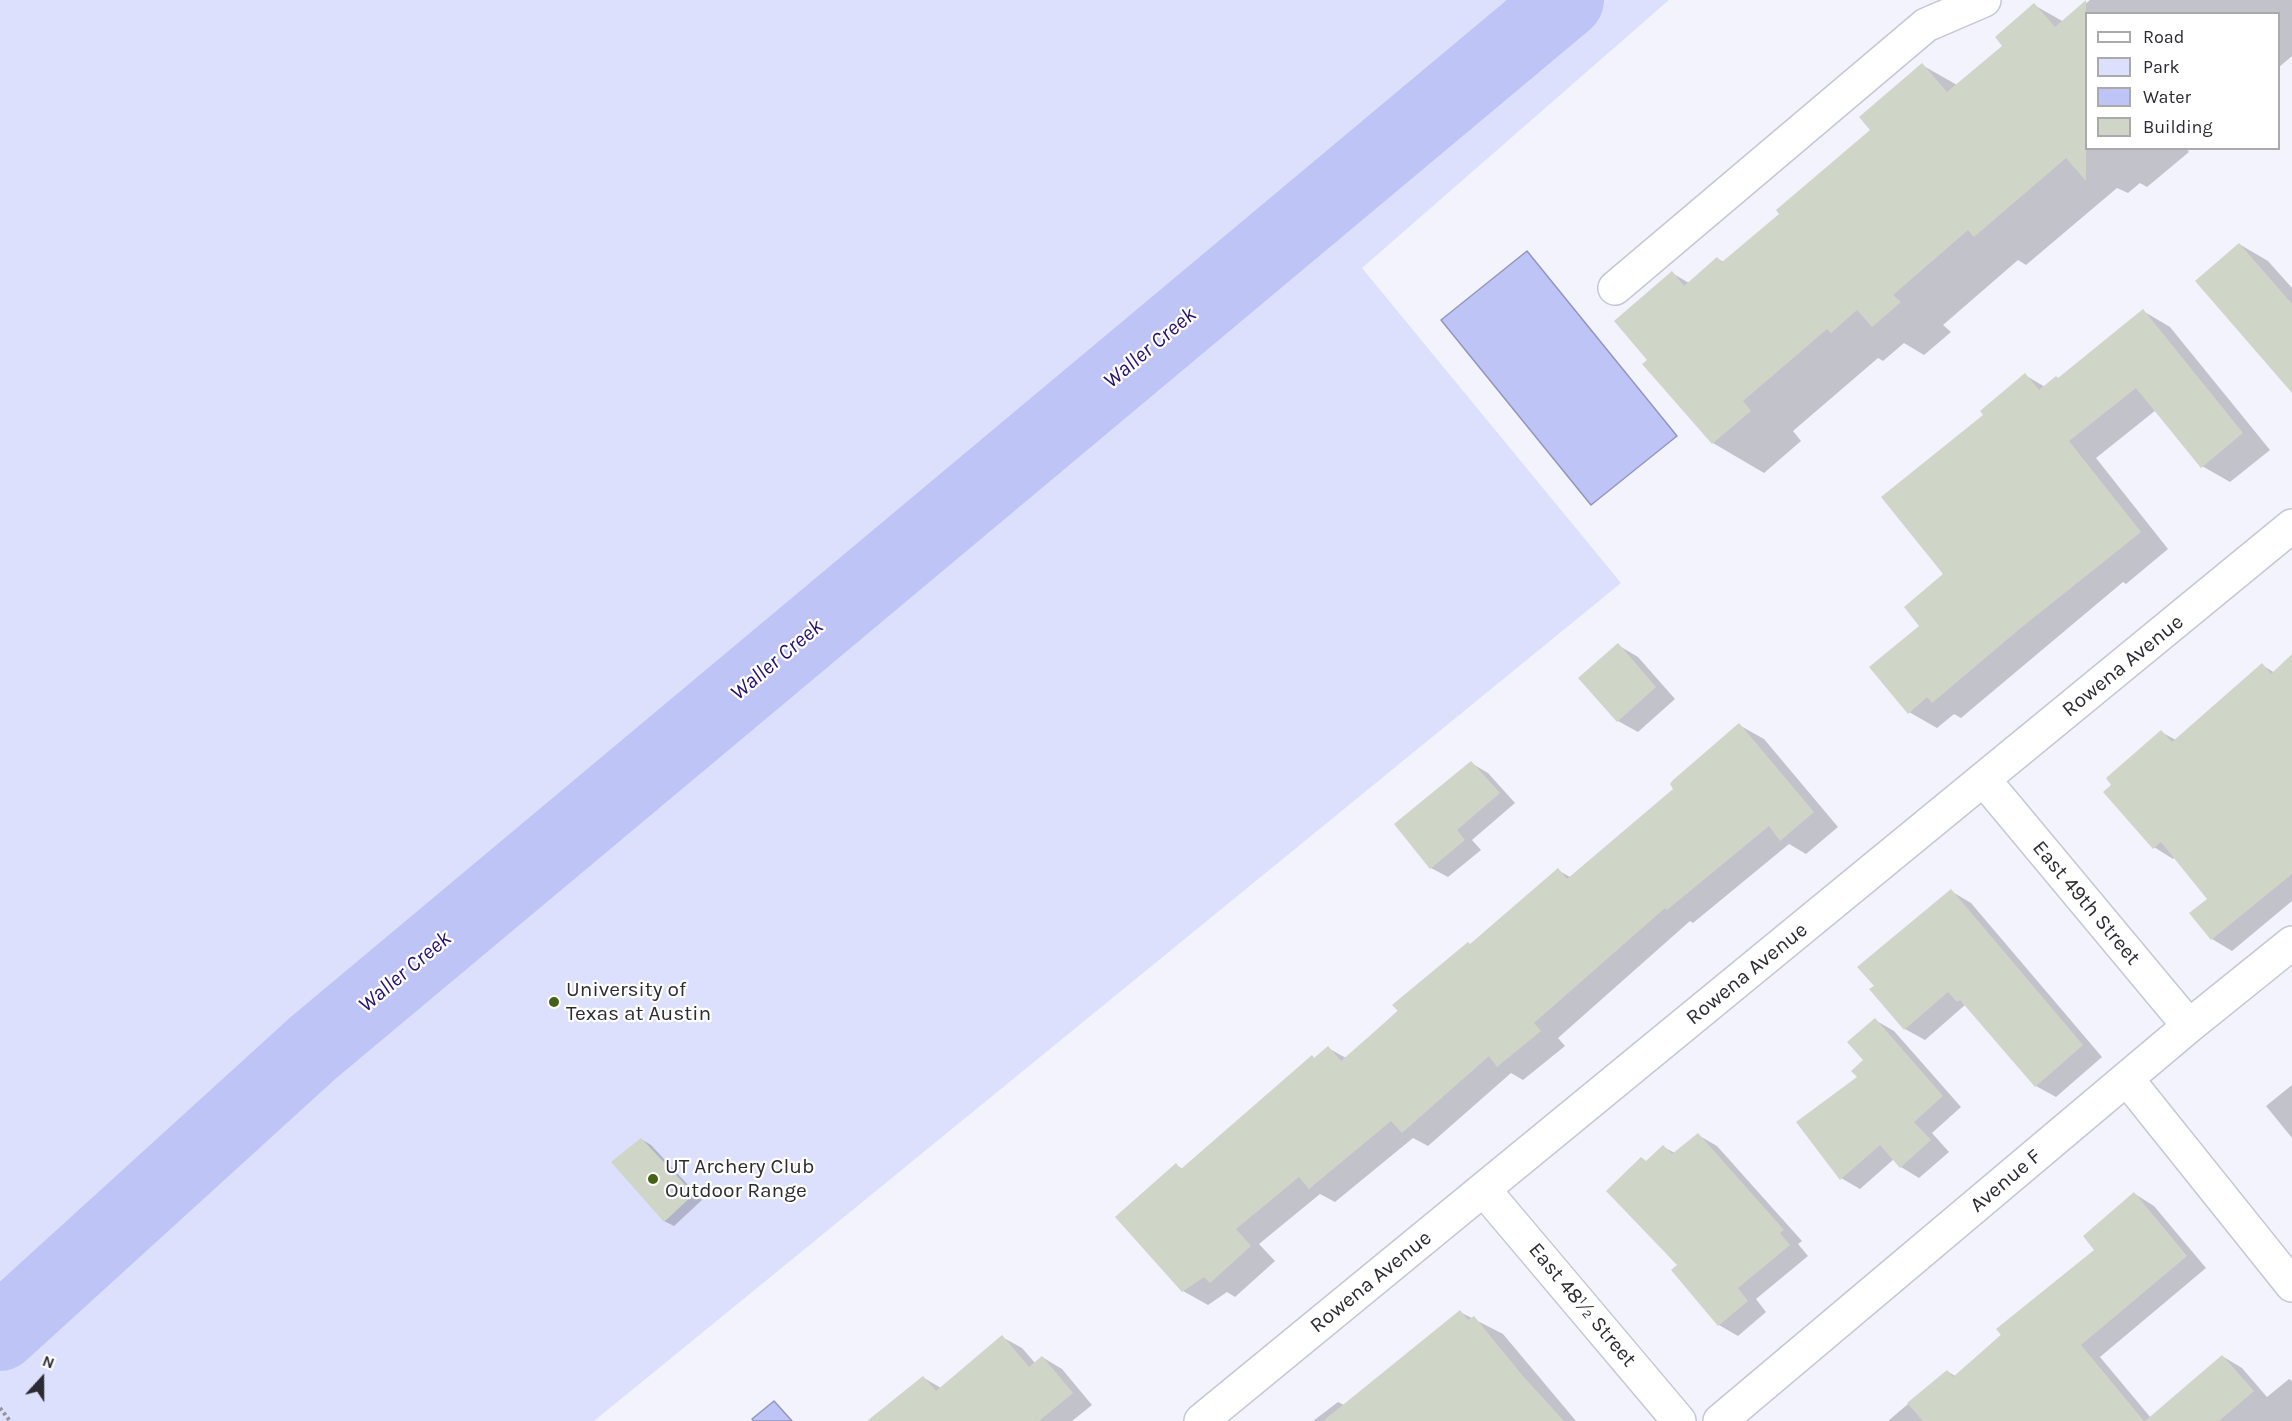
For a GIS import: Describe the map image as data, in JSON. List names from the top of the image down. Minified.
{"streets":{"street":["Rowena Avenue","East 49th Street","Avenue F","East 48½ Street"]},"crossings":[["Rowena Avenue","East 49th Street"],["Rowena Avenue","East 48½ Street"],["East 49th Street","Avenue F"]],"water":["Waller Creek"],"places":["University of Texas at Austin","UT Archery Club Outdoor Range"],"legend":["Road","Park","Water","Building"],"north":"top"}
